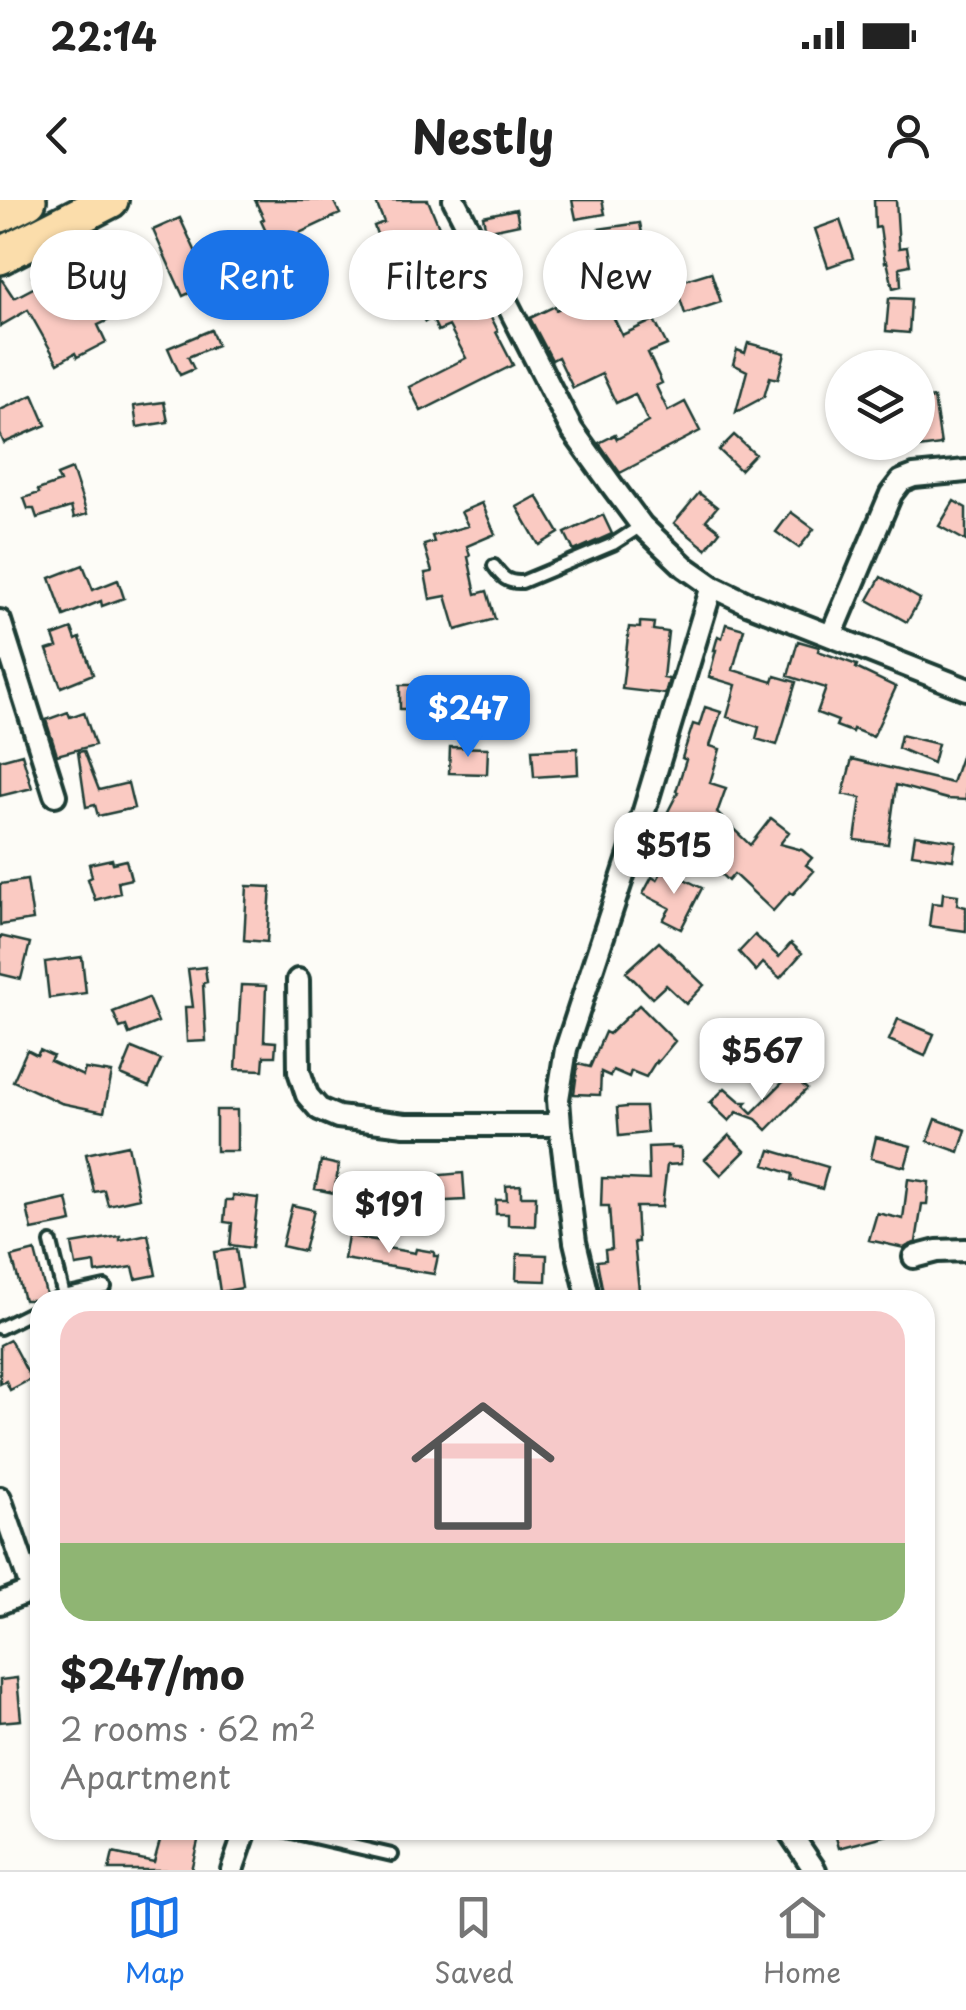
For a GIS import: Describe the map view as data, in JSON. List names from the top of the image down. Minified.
{"page":{"status":"22:14","header":"Nestly","chip":["Buy","Rent","Filters","New"],"price":["$247","$515","$567","$191"],"list":[{"name":"$247/mo","note":"2 rooms · 62 m² · Apartment"}],"tabs":["Map","Saved","Home"]}}
